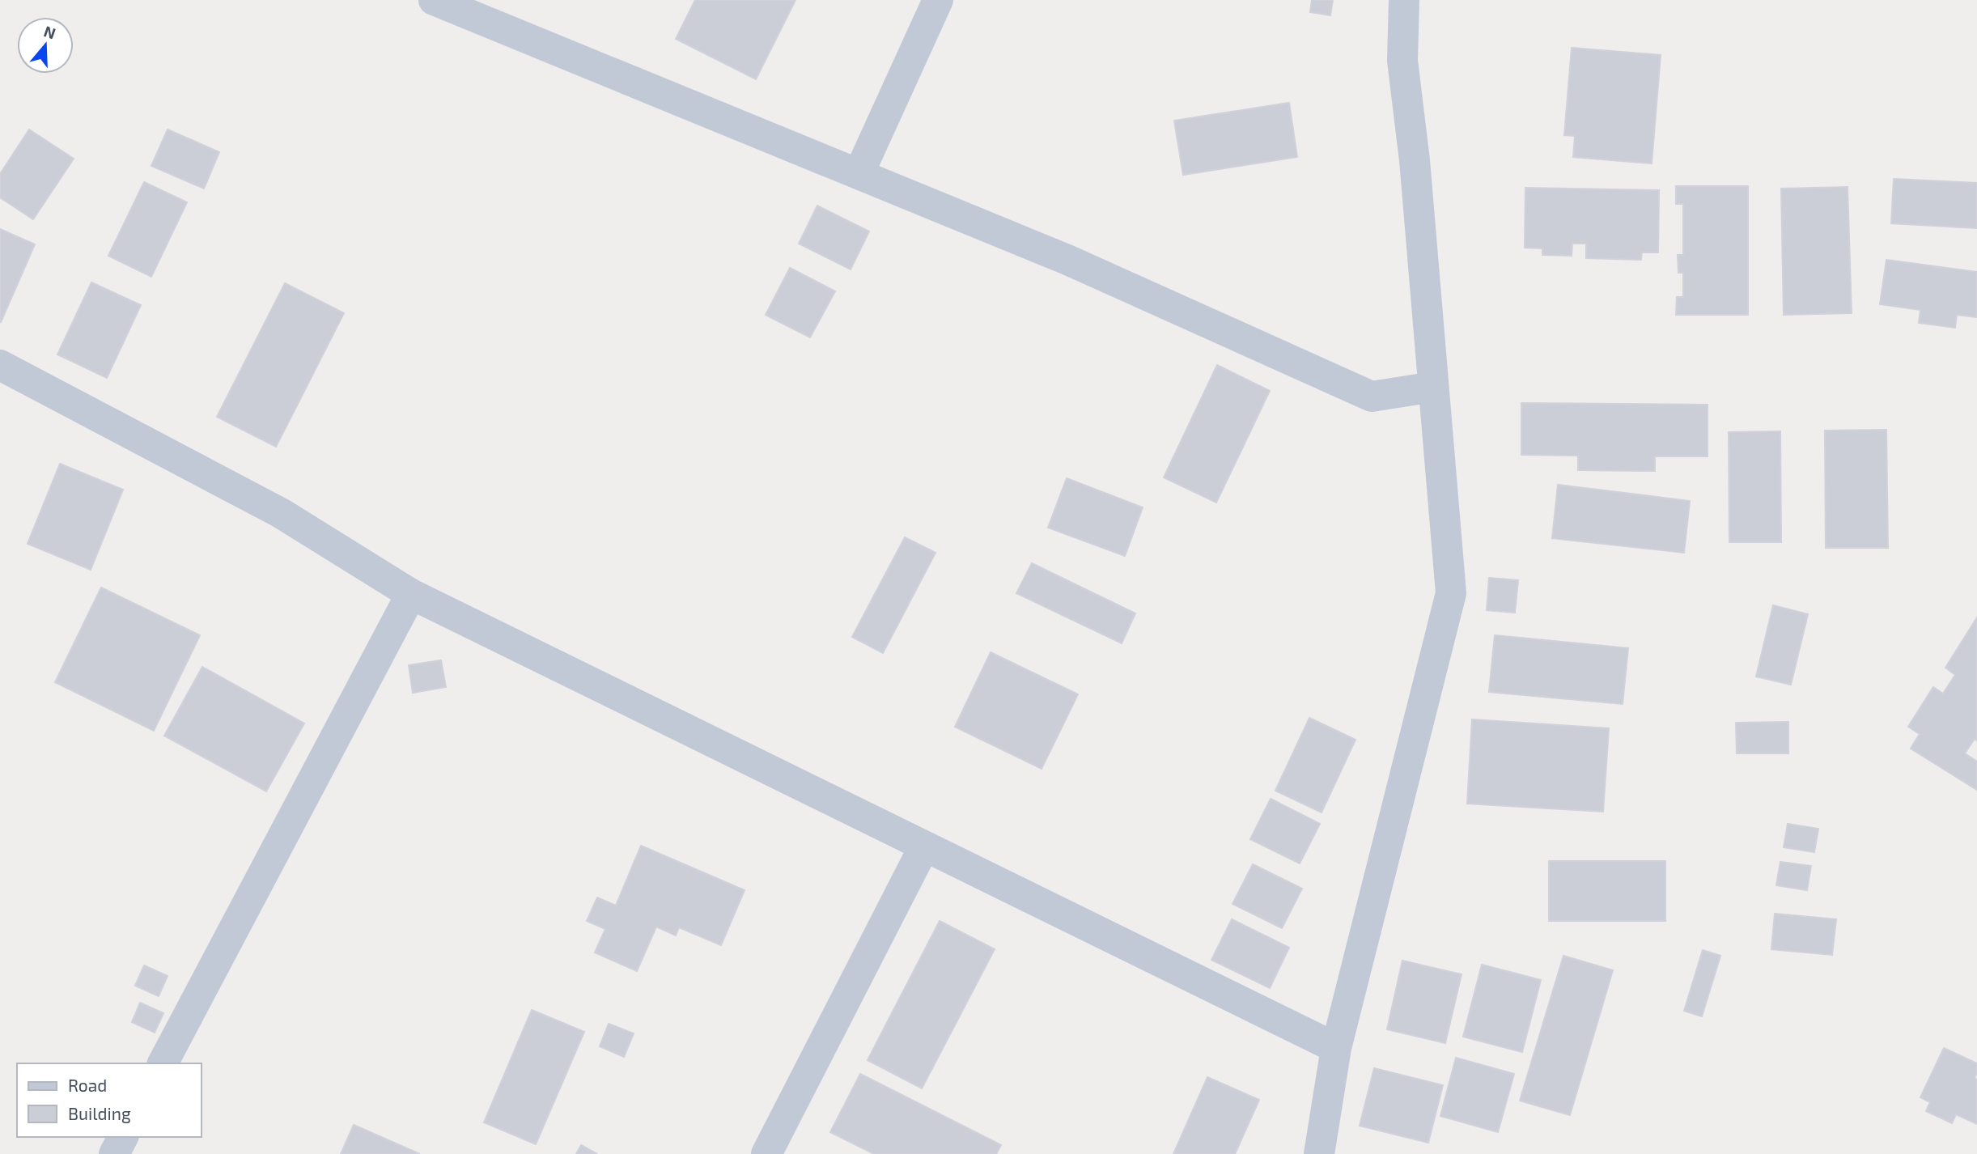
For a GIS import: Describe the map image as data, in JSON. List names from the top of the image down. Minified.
{"legend":["Road","Building"],"north":"top"}
